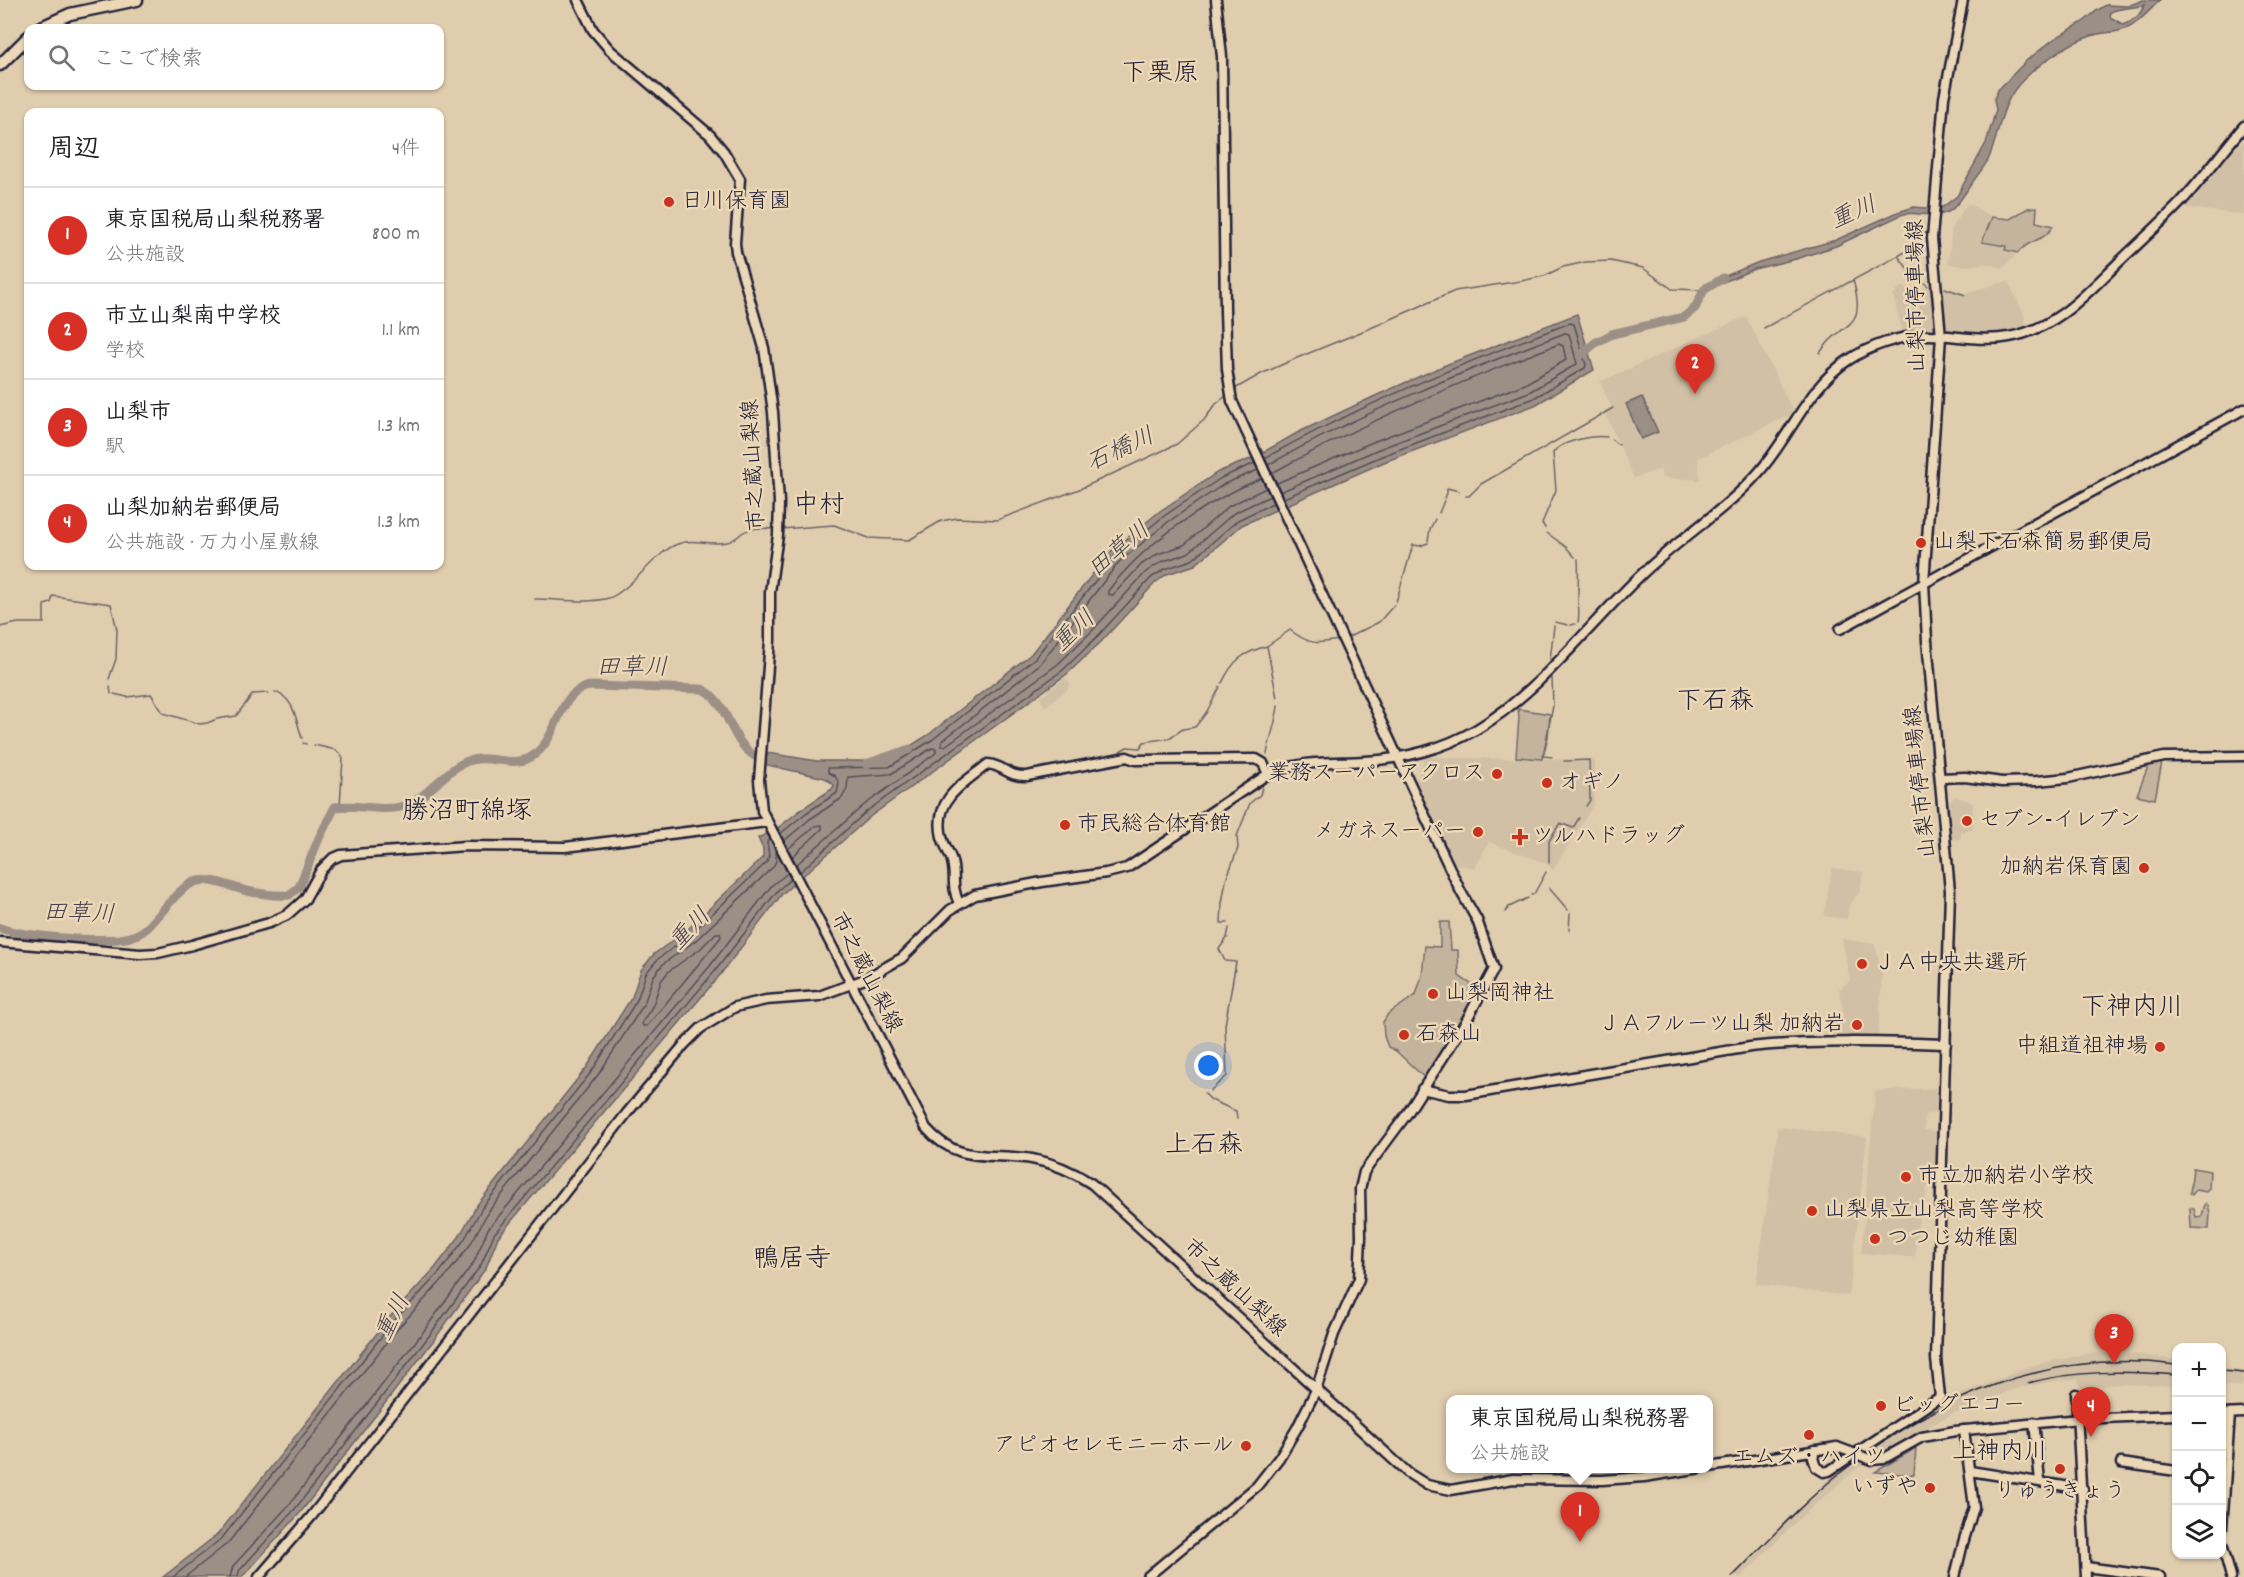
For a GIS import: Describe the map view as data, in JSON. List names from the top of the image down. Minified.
{"streets":{"street":["山梨市停車場線","市之蔵山梨線"]},"districts":["下栗原","中村","下石森","勝沼町綿塚","下神内川","上石森","鴨居寺","上神内川"],"water":["重川","石橋川","田草川"],"places":{"other":["日川保育園","山梨下石森簡易郵便局","業務スーパーアクロス","オギノ","セブン-イレブン","市民総合体育館","メガネスーパー","加納岩保育園","ＪＡ中央共選所","山梨岡神社","ＪＡフルーツ山梨 加納岩","石森山","中組道祖神場","市立加納岩小学校","山梨県立山梨高等学校","つつじ幼稚園","ビッグエコー","エムズ・ハイツ","アピオセレモニーホール","りゅうきょう","いずや"],"health":["ツルハドラッグ"]},"page":{"search":"ここで検索","heading":["周辺","4件"],"list":[{"mark":"1","name":"東京国税局山梨税務署","note":"公共施設","value":"800 m"},{"mark":"2","name":"市立山梨南中学校","note":"学校","value":"1.1 km"},{"mark":"3","name":"山梨市","note":"駅","value":"1.3 km"},{"mark":"4","name":"山梨加納岩郵便局","note":"公共施設 · 万力小屋敷線","value":"1.3 km"}],"pins":["2","3","4","1"],"map_buttons":["+","−"],"popup":["東京国税局山梨税務署","公共施設"]}}
